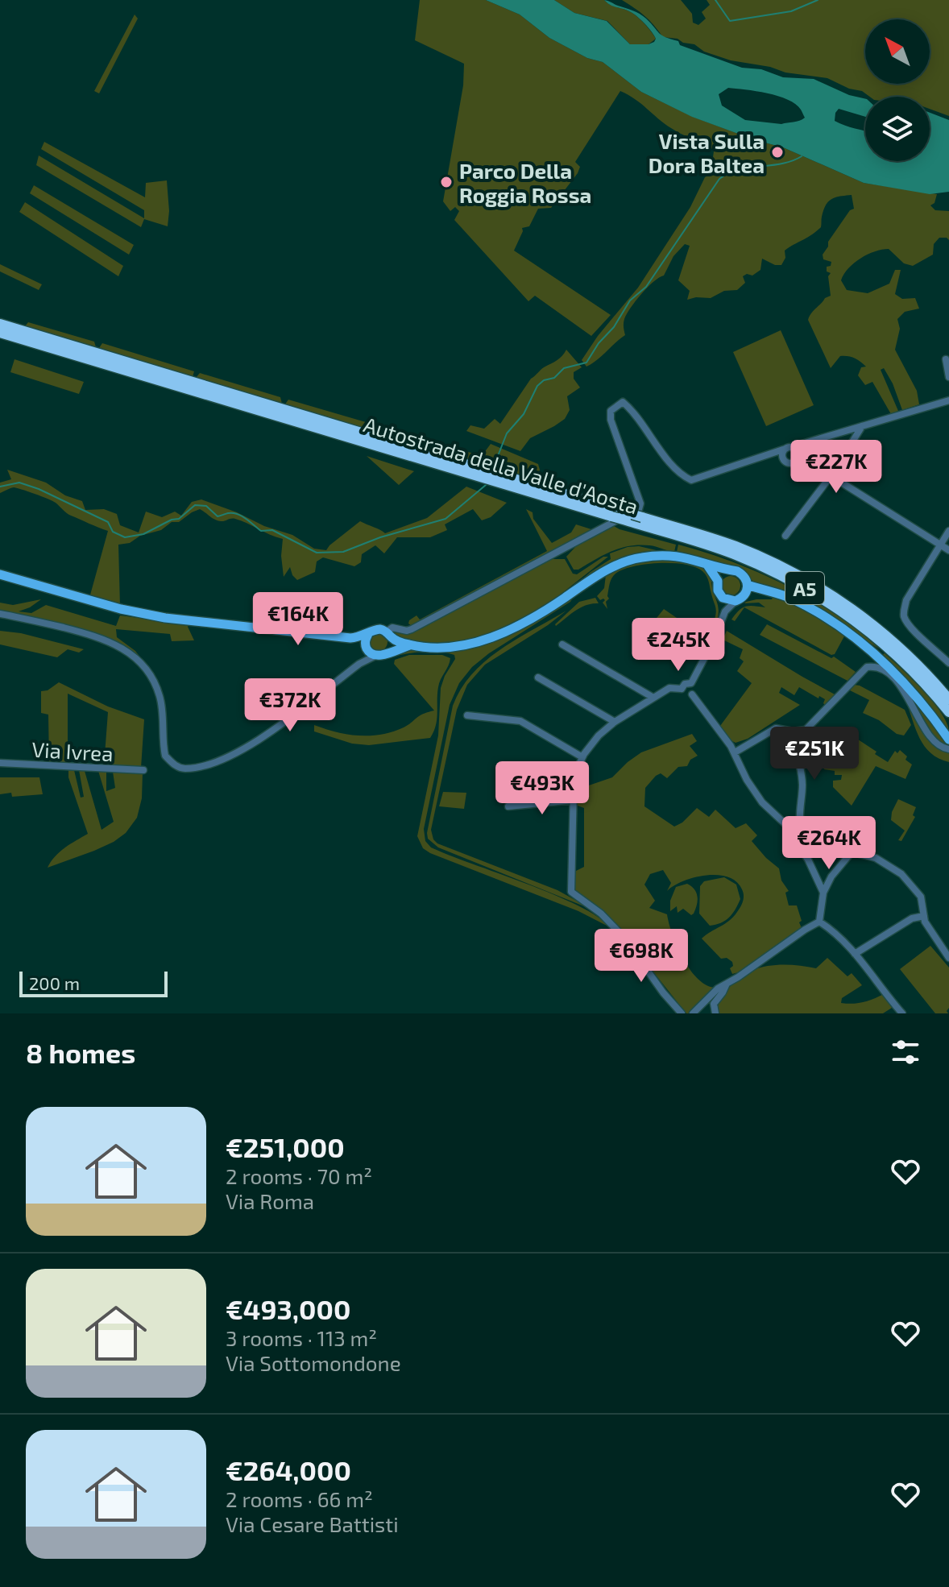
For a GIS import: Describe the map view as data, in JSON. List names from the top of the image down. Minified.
{"streets":{"highway":["Autostrada della Valle d'Aosta","A5"],"street":["Via Ivrea"]},"places":["Vista Sulla Dora Baltea","Parco Della Roggia Rossa"],"scale_bar":"200 m","north":"top left","page":{"price":["€227K","€164K","€245K","€372K","€251K","€493K","€264K","€698K"],"scale":"200 m","heading":"8 homes","list":[{"name":"€251,000","note":"2 rooms · 70 m² · Via Roma"},{"name":"€493,000","note":"3 rooms · 113 m² · Via Sottomondone"},{"name":"€264,000","note":"2 rooms · 66 m² · Via Cesare Battisti"}]}}
